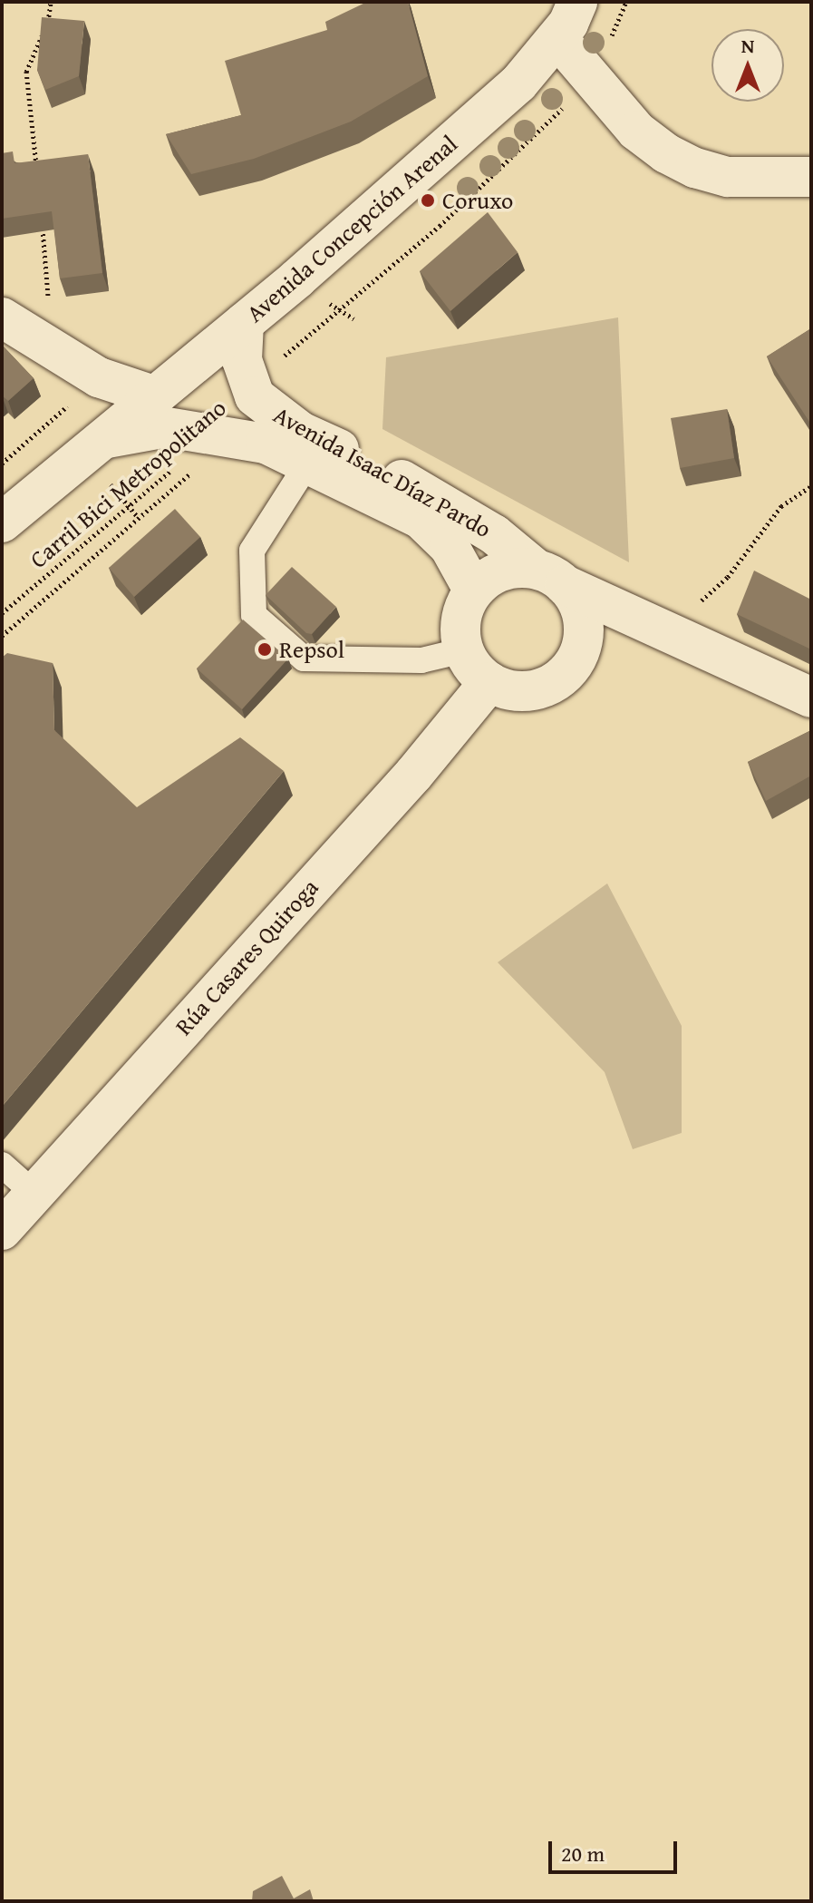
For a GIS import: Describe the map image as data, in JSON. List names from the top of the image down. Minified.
{"streets":{"street":["Avenida Concepción Arenal","Avenida Isaac Díaz Pardo","Rúa Casares Quiroga"],"path":["Carril Bici Metropolitano"]},"crossings":[["Avenida Concepción Arenal","Avenida Isaac Díaz Pardo"],["Avenida Isaac Díaz Pardo","Carril Bici Metropolitano"],["Avenida Isaac Díaz Pardo","Rúa Casares Quiroga"]],"places":["Coruxo","Repsol"],"scale_bar":"20 m","north":"top"}
